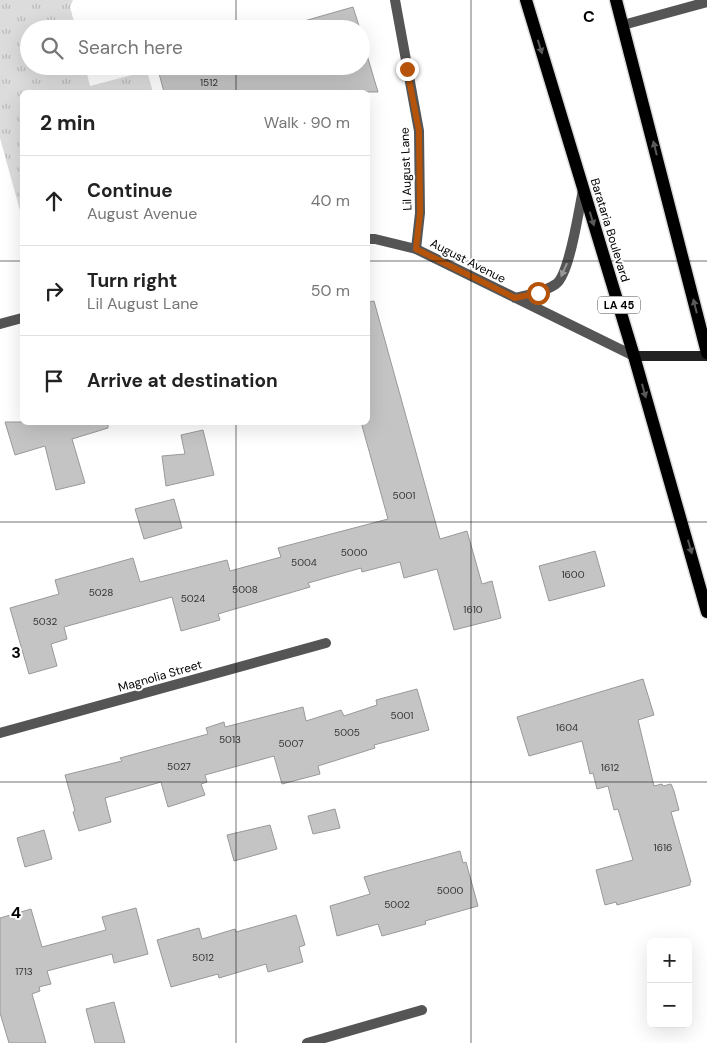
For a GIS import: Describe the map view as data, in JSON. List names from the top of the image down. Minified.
{"streets":{"main road":["Barataria Boulevard","LA 45"],"street":["Lil August Lane","August Avenue","Magnolia Street"]},"crossings":[["Lil August Lane","August Avenue"],["Barataria Boulevard","August Avenue"]],"house_numbers":["1512","5001","5000","5004","1600","5008","5028","5024","1610","5032","5001","1604","5005","5013","5007","5027","1612","1616","5000","5002","5012","1713"],"page":{"search":"Search here","heading":["2 min","Walk · 90 m"],"list":[["Continue","August Avenue","40 m"],["Turn right","Lil August Lane","50 m"],"Arrive at destination"],"map_buttons":["+","−"]},"grid":{"columns":["C"],"rows":["3","4"]}}
